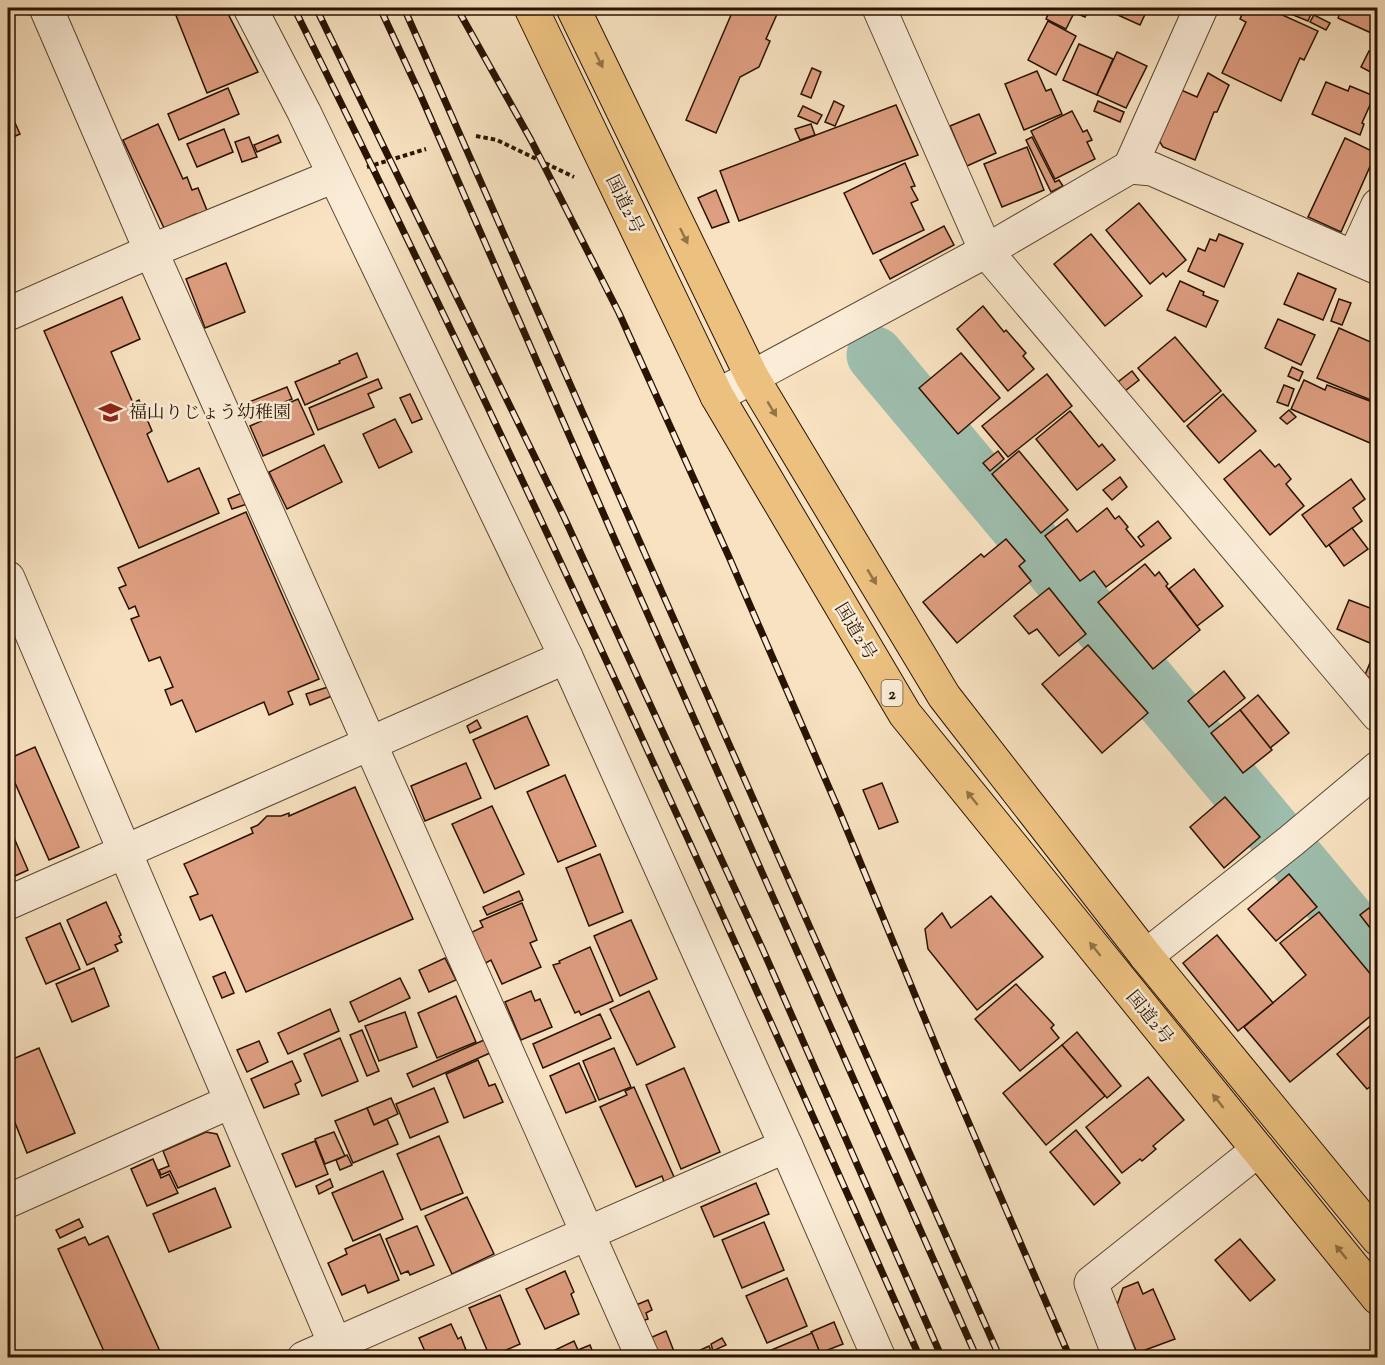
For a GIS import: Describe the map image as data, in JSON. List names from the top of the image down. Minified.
{"streets":{"highway":["国道2号","2"]},"places":{"school or university":["福山りじょう幼稚園"]}}
